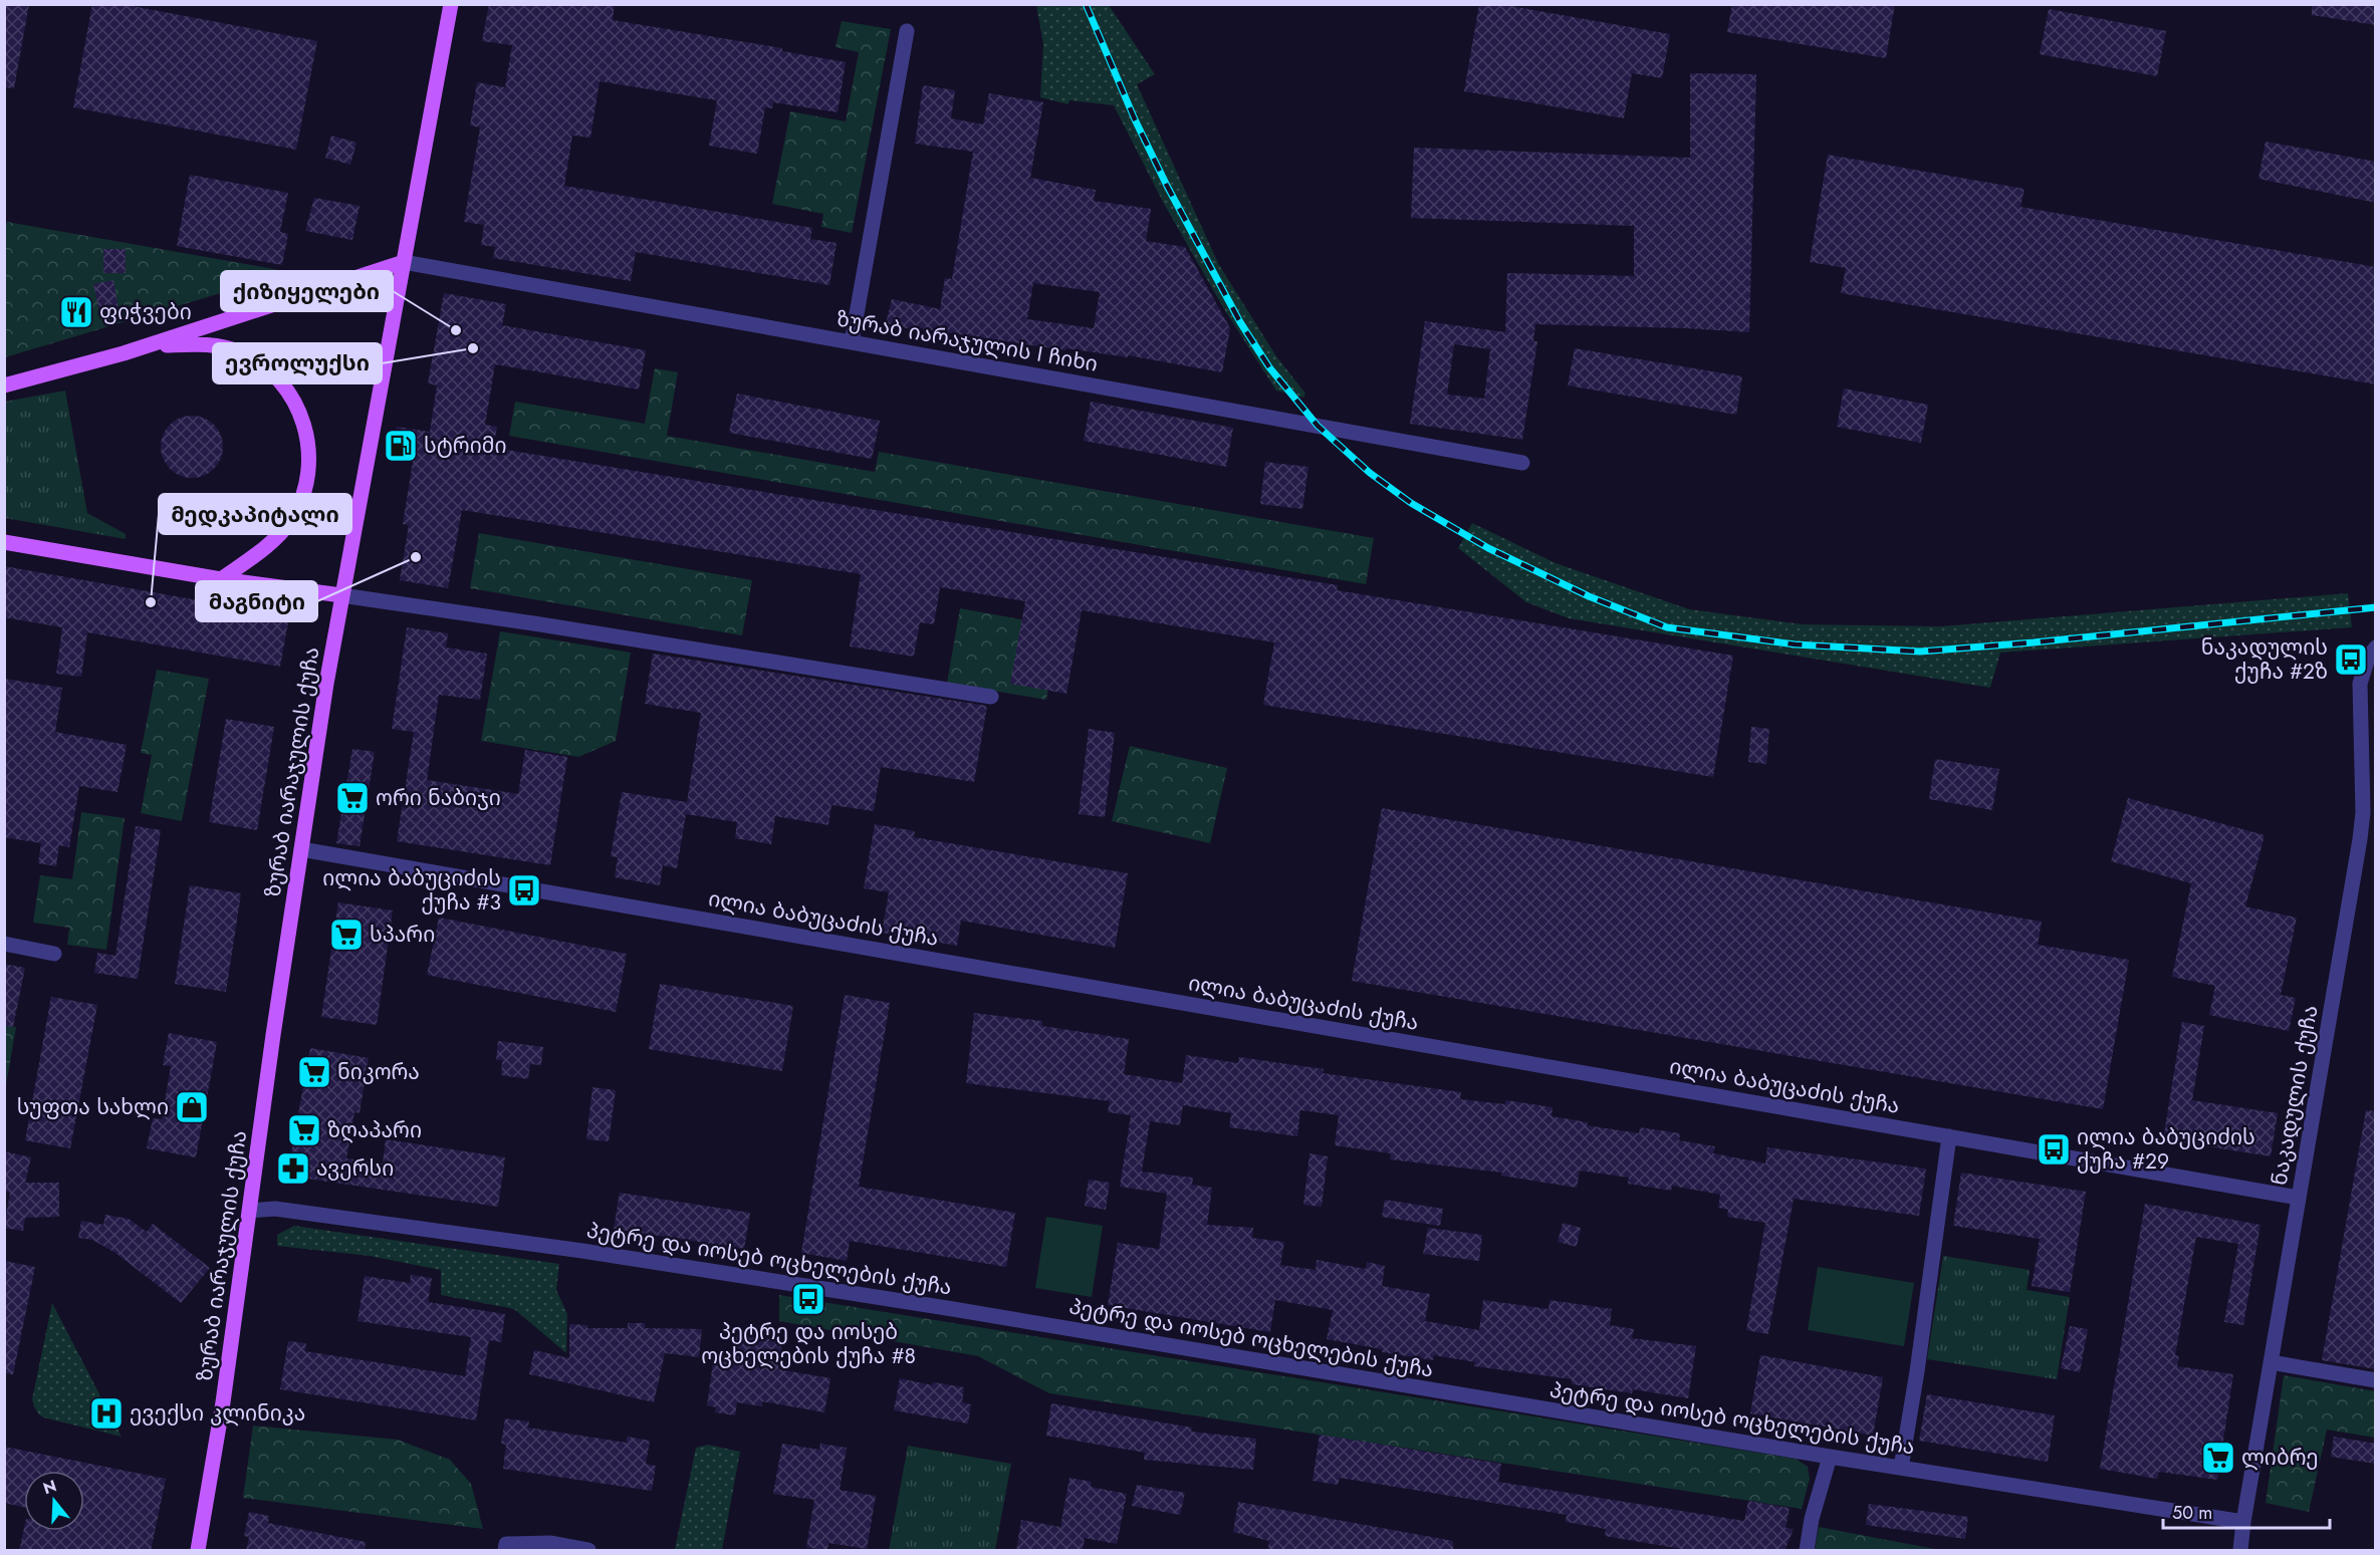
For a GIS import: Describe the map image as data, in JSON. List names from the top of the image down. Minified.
{"streets":{"main road":["ზურაბ იარაჯულის ქუჩა"],"street":["ზურაბ იარაჯულის I ჩიხი","ილია ბაბუცაძის ქუჩა","ნაკადულის ქუჩა","პეტრე და იოსებ ოცხელების ქუჩა"]},"crossings":[["ზურაბ იარაჯულის I ჩიხი","ზურაბ იარაჯულის ქუჩა"],["ზურაბ იარაჯულის ქუჩა","ილია ბაბუცაძის ქუჩა"],["ზურაბ იარაჯულის ქუჩა","პეტრე და იოსებ ოცხელების ქუჩა"],["ილია ბაბუცაძის ქუჩა","ნაკადულის ქუჩა"],["ნაკადულის ქუჩა","პეტრე და იოსებ ოცხელების ქუჩა"]],"places":{"restaurant":["ფიჭვები"],"other":["ქიზიყელები","ევროლუქსი","მაგნიტი","მედკაპიტალი"],"fuel station":["სტრიმი"],"bus stop":["ნაკადულის ქუჩა #2ზ","ილია ბაბუციძის ქუჩა #3","ილია ბაბუციძის ქუჩა #29","პეტრე და იოსებ ოცხელების ქუჩა #8"],"supermarket":["ორი ნაბიჯი","სპარი","ნიკორა","ზღაპარი","ლიბრე"],"shop":["სუფთა სახლი"],"pharmacy":["ავერსი"],"hospital":["ევექსი კლინიკა"]},"scale_bar":"50 m","north":"top"}
